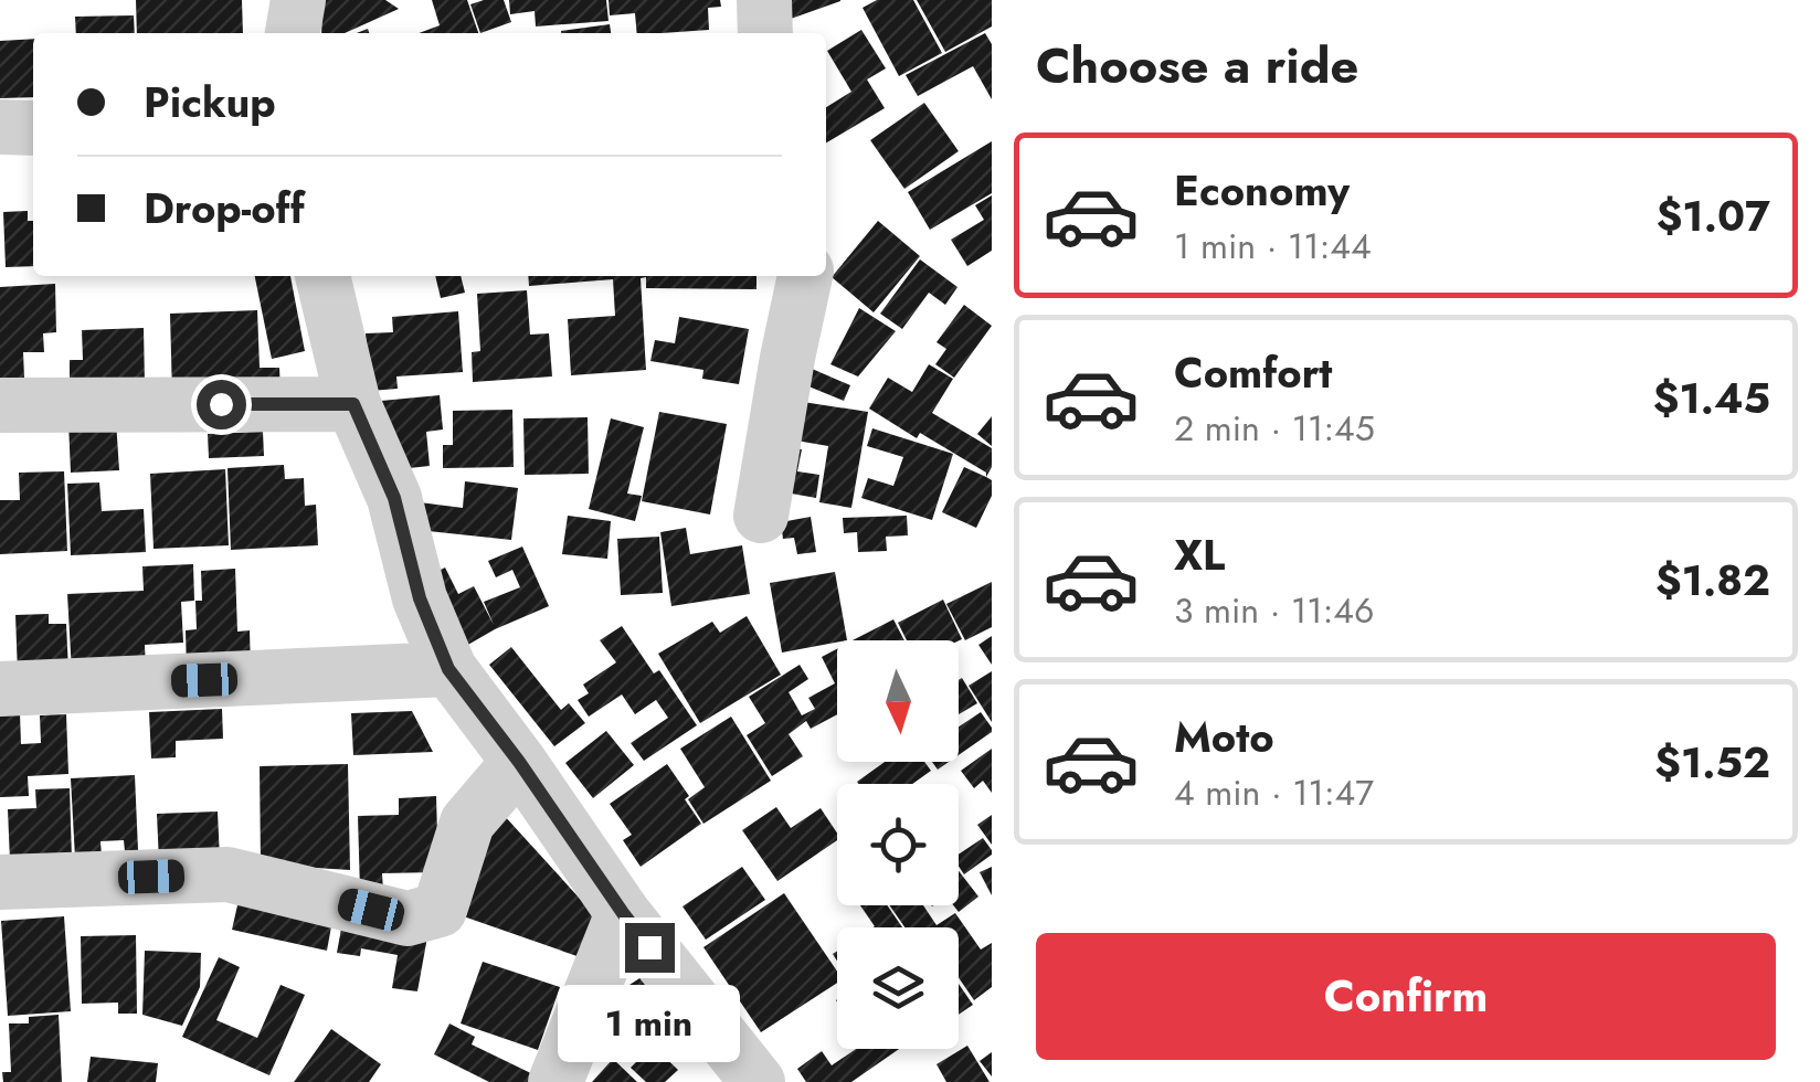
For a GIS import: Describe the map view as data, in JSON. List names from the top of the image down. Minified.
{"north":"bottom","page":{"heading":"Choose a ride","banner":["Pickup","Drop-off"],"list":[{"name":"Economy","note":"1 min · 11:44","value":"$1.07"},{"name":"Comfort","note":"2 min · 11:45","value":"$1.45"},{"name":"XL","note":"3 min · 11:46","value":"$1.82"},{"name":"Moto","note":"4 min · 11:47","value":"$1.52"}],"buttons":"Confirm","bubble":"1 min"}}
